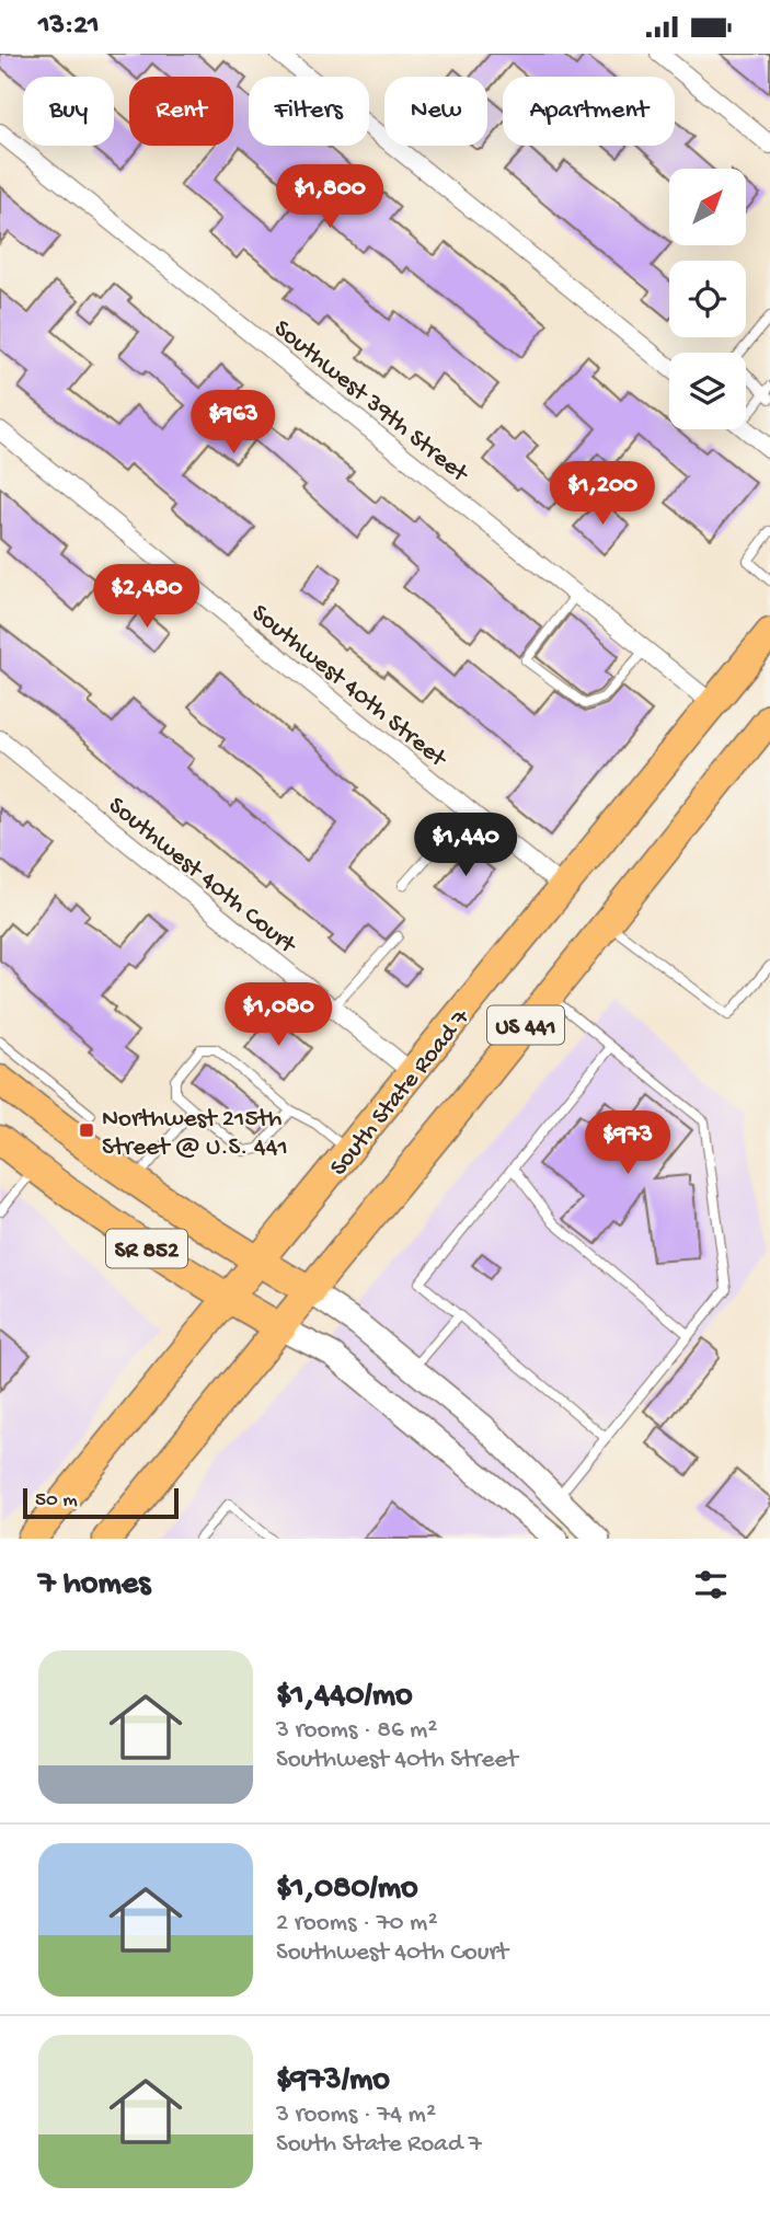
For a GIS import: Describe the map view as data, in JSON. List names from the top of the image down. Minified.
{"streets":{"main road":["US 441","South State Road 7","SR 852"],"street":["Southwest 39th Street","Southwest 40th Street","Southwest 40th Court"]},"crossings":[["Southwest 39th Street","South State Road 7"],["Southwest 40th Street","South State Road 7"],["Southwest 40th Court","South State Road 7"],["US 441","South State Road 7"],["US 441","SR 852"],["South State Road 7","SR 852"]],"places":{"transit":["Northwest 215th Street @ U.S. 441"]},"scale_bar":"50 m","north":"top right","page":{"status":"13:21","chip":["Buy","Rent","Filters","New","Apartment"],"price":["$1,800","$963","$1,200","$2,480","$1,440","$1,080","$973"],"scale":"50 m","heading":"7 homes","list":[{"name":"$1,440/mo","note":"3 rooms · 86 m² · Southwest 40th Street"},{"name":"$1,080/mo","note":"2 rooms · 70 m² · Southwest 40th Court"},{"name":"$973/mo","note":"3 rooms · 74 m² · South State Road 7"}]}}
